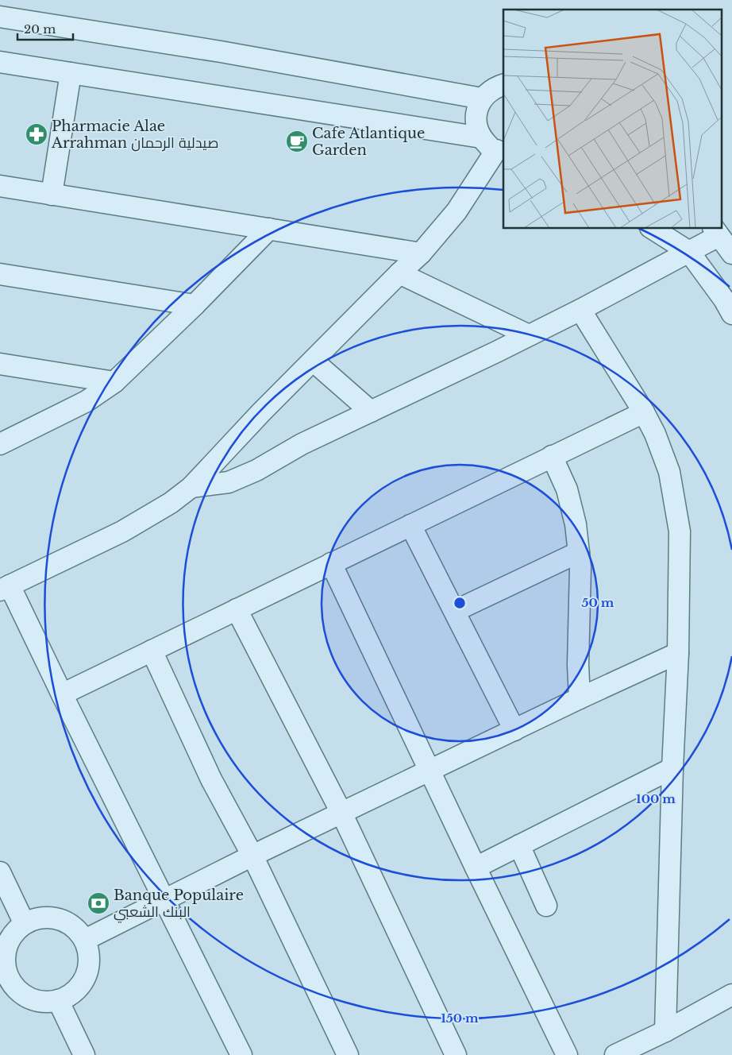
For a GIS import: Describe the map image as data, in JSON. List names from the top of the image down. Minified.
{"places":{"pharmacy":["Pharmacie Alae Arrahman صيدلية الرحمان"],"cafe":["Cafe Atlantique Garden"],"bank":["Banque Populaire البنك الشعبي"]},"scale_bar":"20 m","rings":["50 m","100 m","150 m"]}
